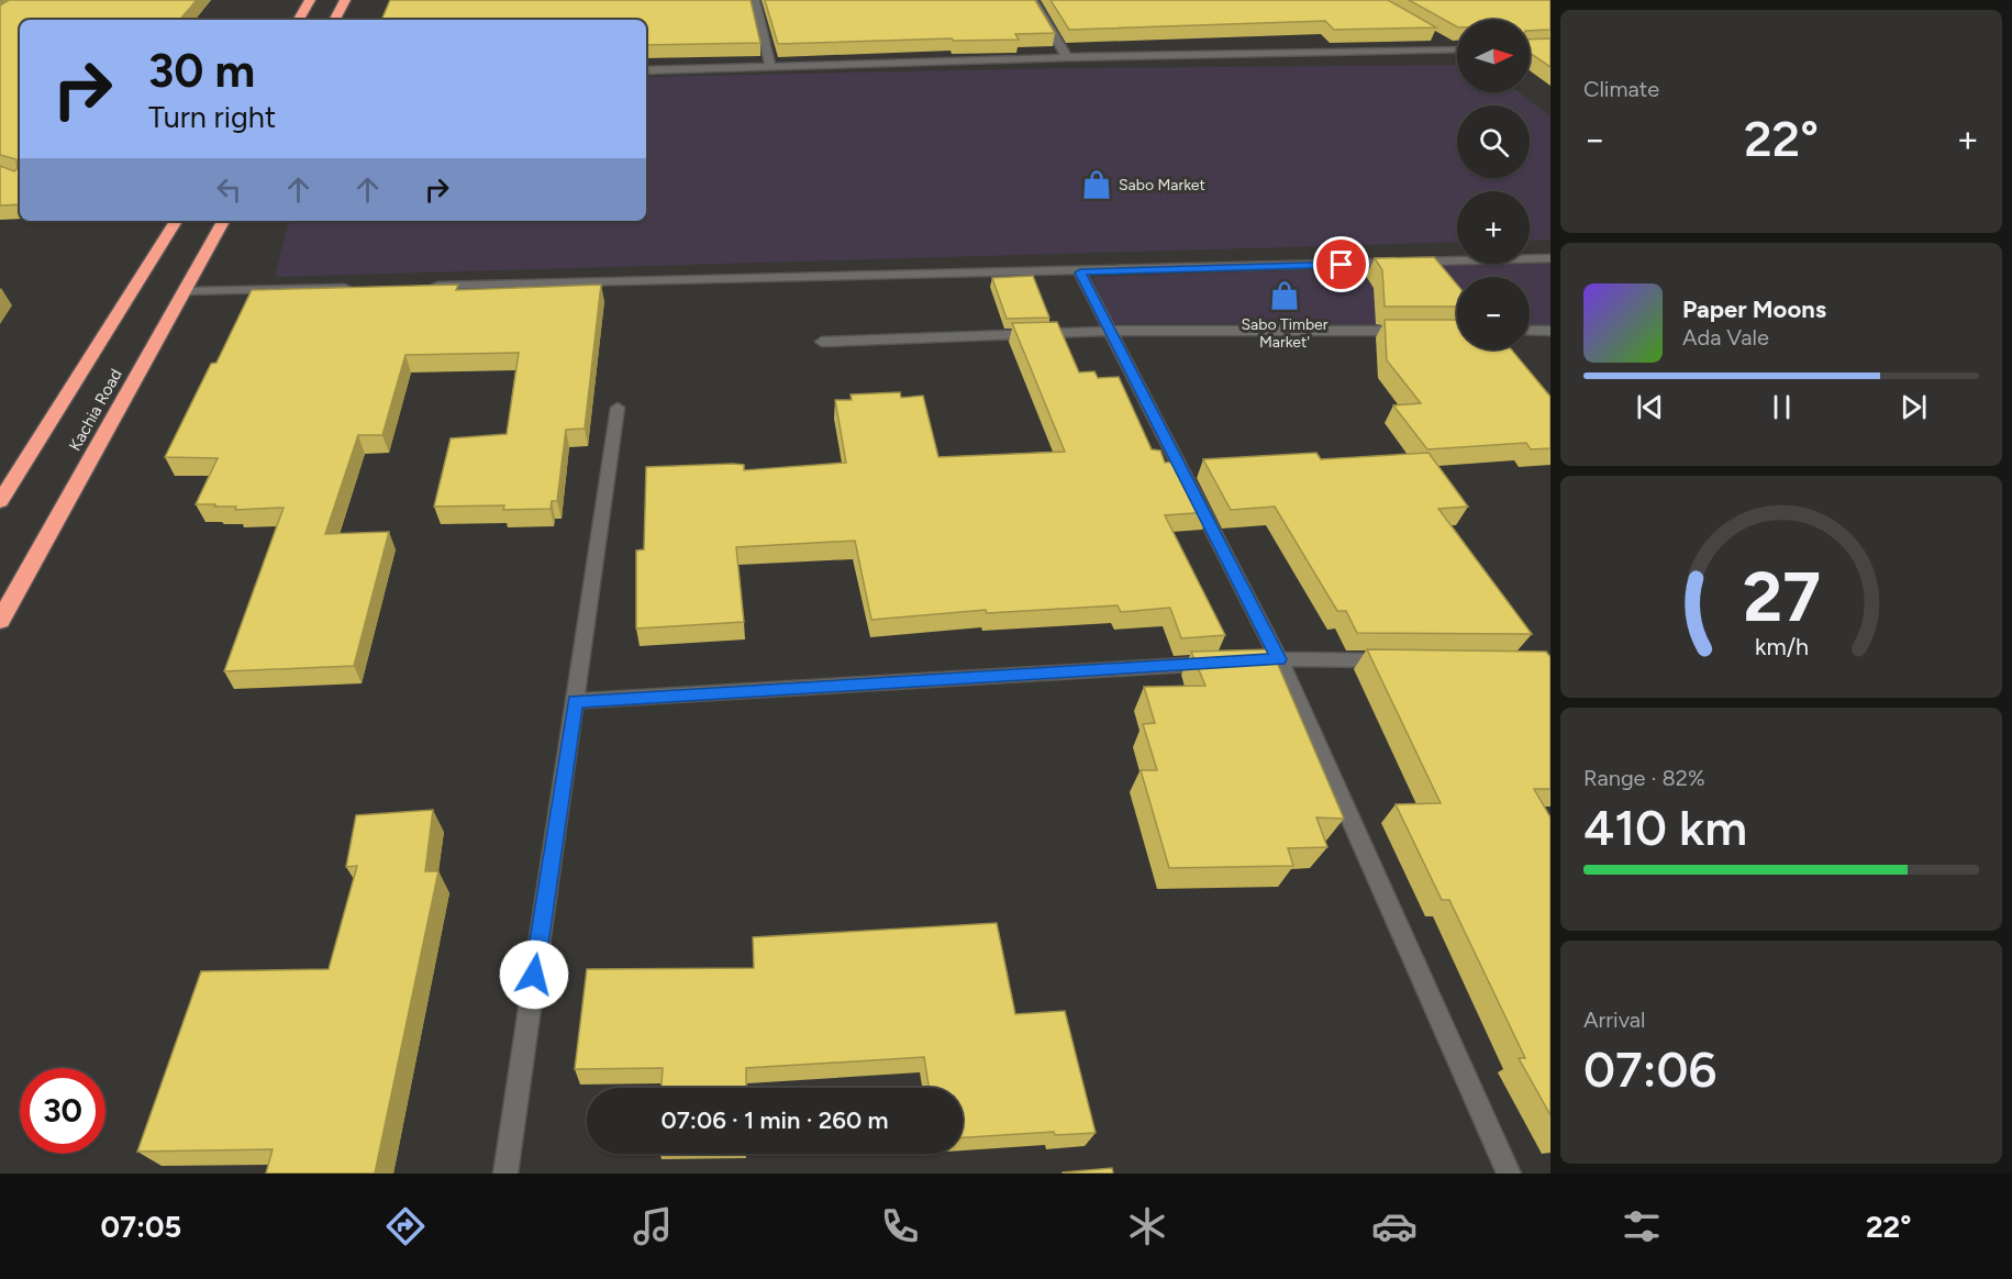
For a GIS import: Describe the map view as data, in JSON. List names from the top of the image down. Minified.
{"streets":{"highway":["Kachia Road"]},"places":{"shop":["Sabo Market","Sabo Timber Market'"]},"north":"right","page":{"tile":["Climate",["Range · 82%","410 km"],["Arrival","07:06"]],"map_buttons":["+","−"],"turn":["30 m","Turn right"],"heat":["−","22°","+"],"song":["Paper Moons","Ada Vale"],"limit":"30","trip":"07:06 · 1 min · 260 m","tabs":["07:05","22°"],"gauge":["27","km/h"]}}
